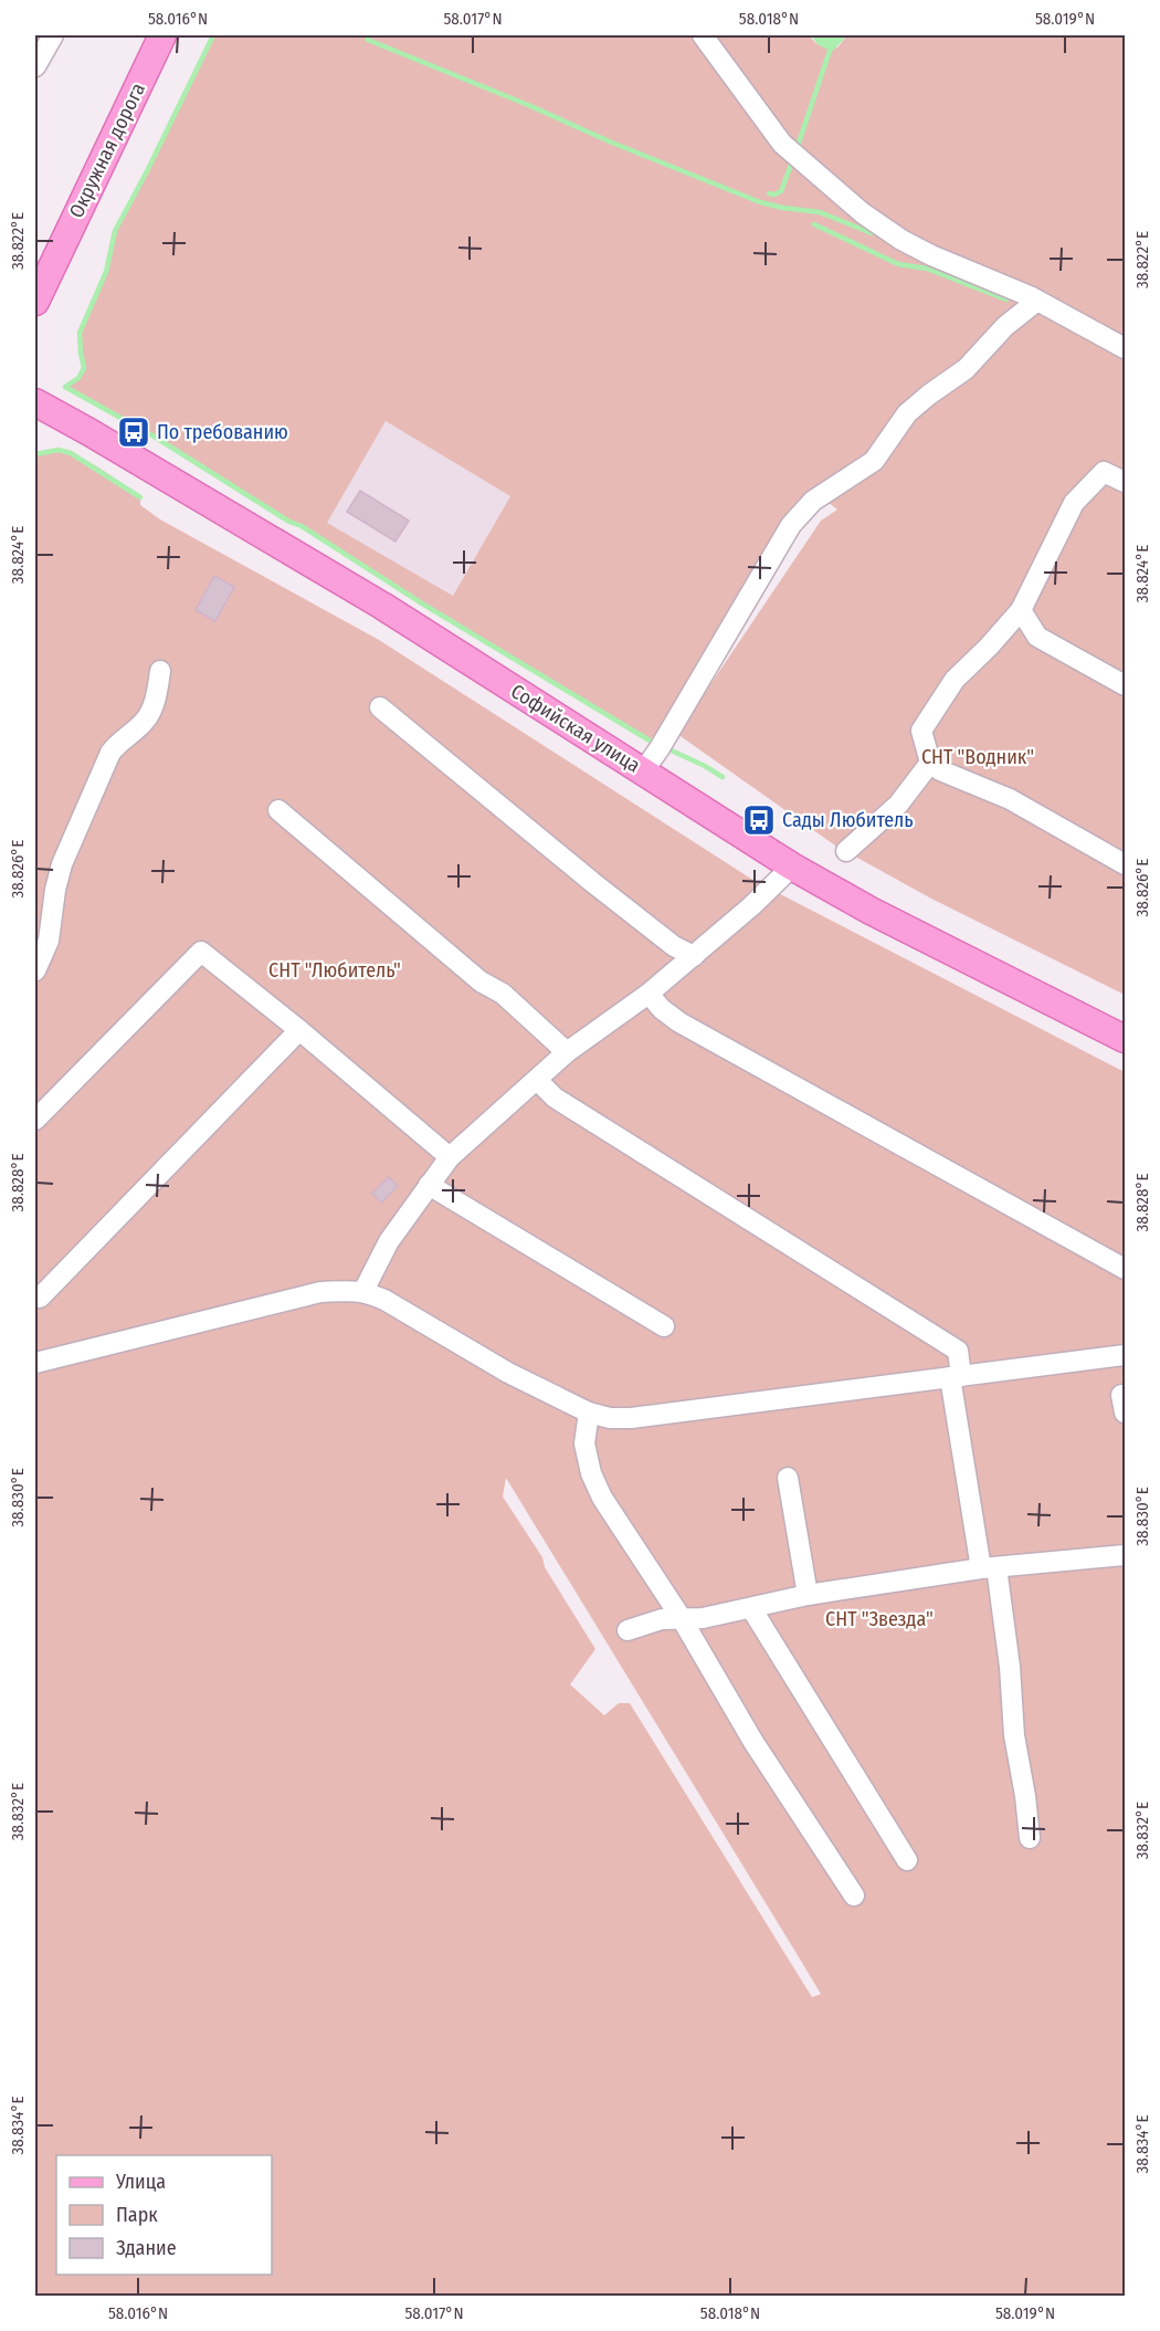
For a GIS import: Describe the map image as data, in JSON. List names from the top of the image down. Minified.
{"streets":{"main road":["Окружная дорога","Софийская улица"]},"parks":["СНТ \"Водник\"","СНТ \"Любитель\"","СНТ \"Звезда\""],"places":{"bus stop":["По требованию","Сады Любитель"]},"legend":["Улица","Парк","Здание"],"coordinates":["58.016°N","58.017°N","58.018°N","58.019°N","38.822°E","38.824°E","38.826°E","38.828°E","38.830°E","38.832°E","38.834°E"]}
